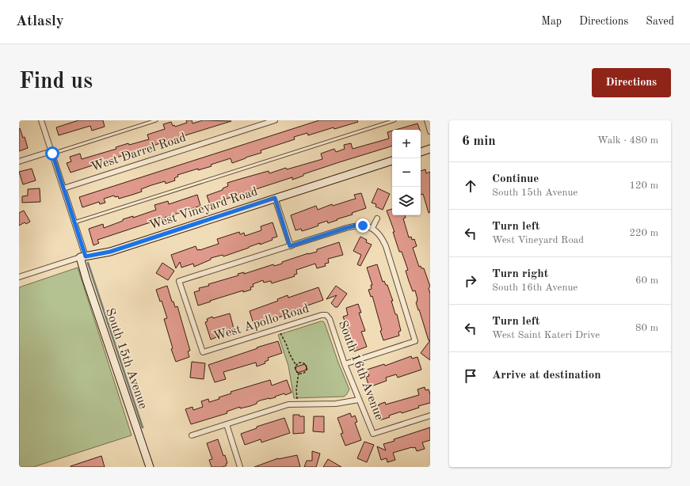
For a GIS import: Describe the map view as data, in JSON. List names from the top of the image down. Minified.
{"streets":{"street":["West Darrel Road","West Vineyard Road","West Apollo Road","South 15th Avenue","South 16th Avenue"]},"crossings":[["West Darrel Road","South 15th Avenue"],["West Vineyard Road","South 15th Avenue"],["West Apollo Road","South 16th Avenue"]],"page":{"header":"Atlasly","nav":["Map","Directions","Saved"],"buttons":"Directions","title":"Find us","heading":["6 min","Walk · 480 m"],"map_buttons":["+","−"],"list":[["Continue","South 15th Avenue","120 m"],["Turn left","West Vineyard Road","220 m"],["Turn right","South 16th Avenue","60 m"],["Turn left","West Saint Kateri Drive","80 m"],"Arrive at destination"]}}
